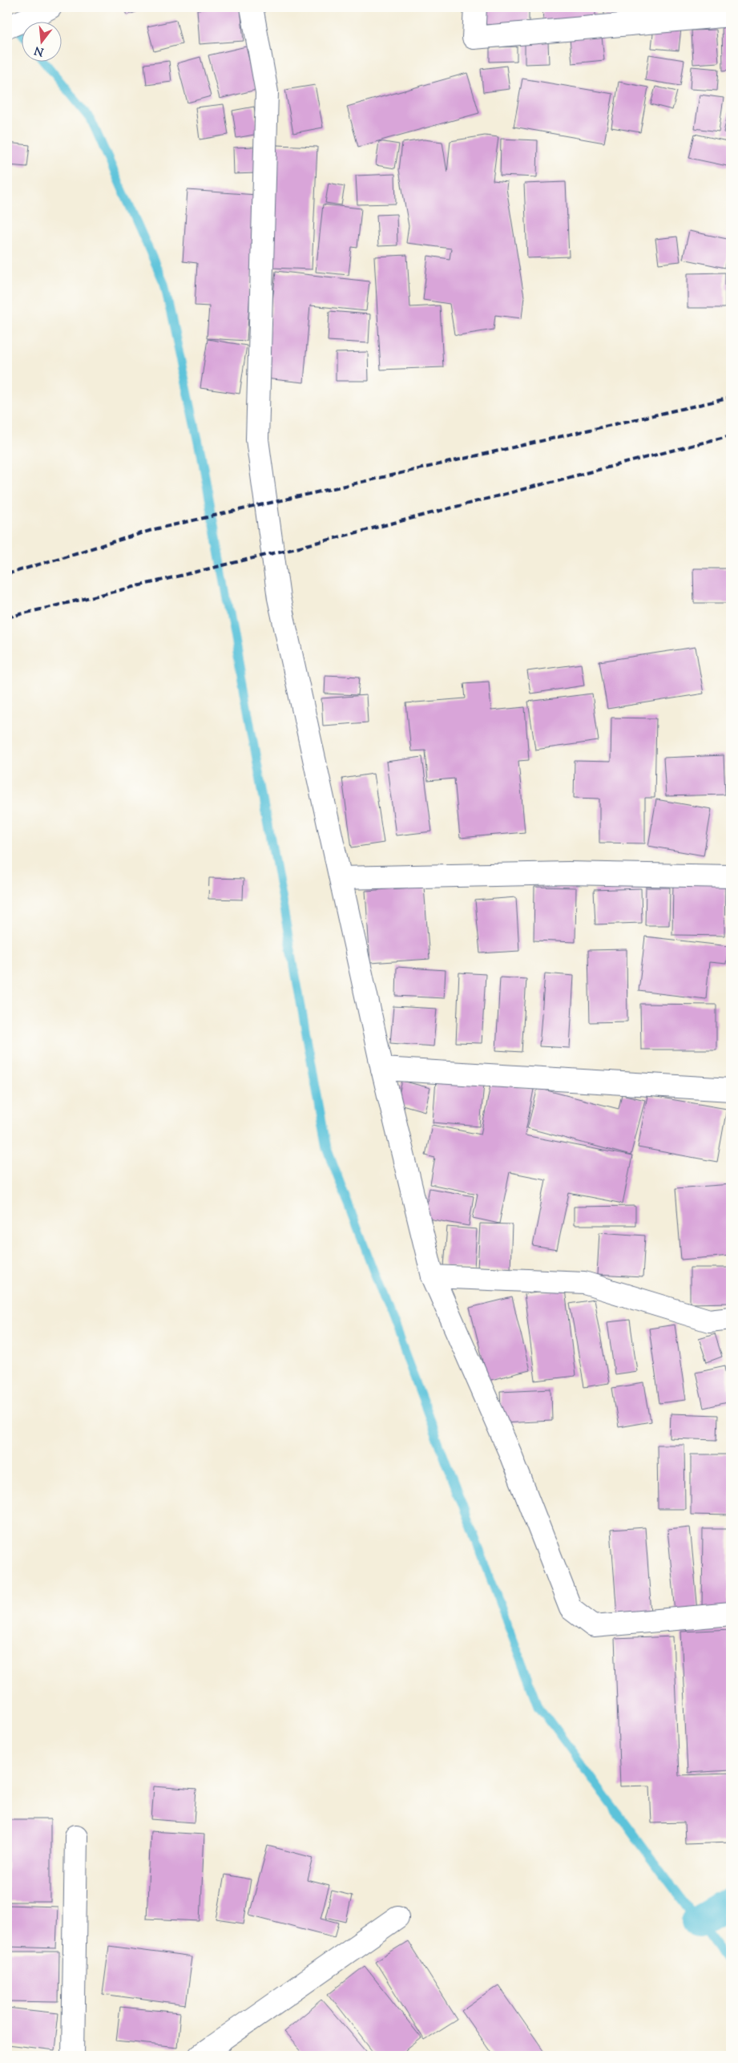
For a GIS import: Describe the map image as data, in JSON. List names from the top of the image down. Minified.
{"north":"bottom"}
